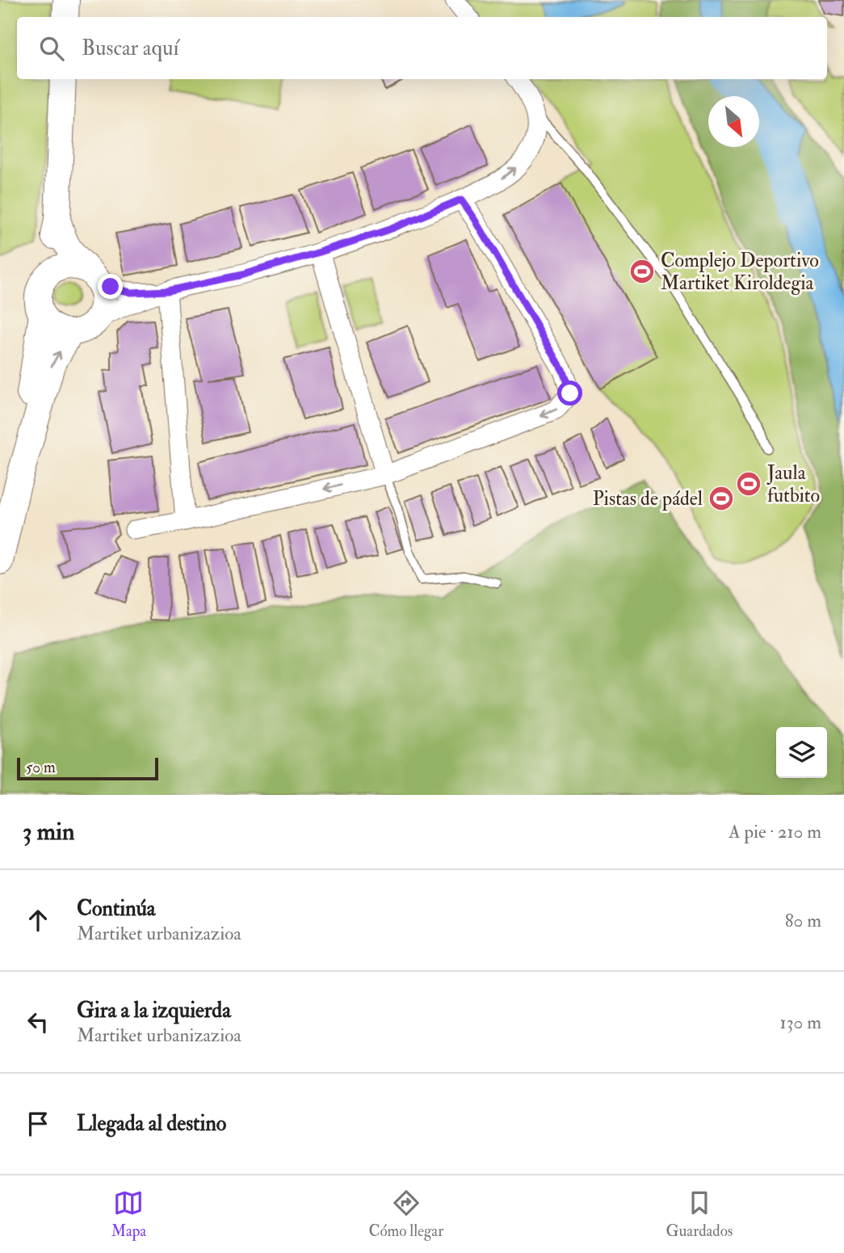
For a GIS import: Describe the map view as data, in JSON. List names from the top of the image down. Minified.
{"places":{"sports":["Complejo Deportivo Martiket Kiroldegia","Jaula futbito","Pistas de pádel"]},"scale_bar":"50 m","north":"bottom right","page":{"search":"Buscar aquí","scale":"50 m","heading":["3 min","A pie · 210 m"],"list":[["Continúa","Martiket urbanizazioa","80 m"],["Gira a la izquierda","Martiket urbanizazioa","130 m"],"Llegada al destino"],"nav":["Mapa","Cómo llegar","Guardados"]}}
